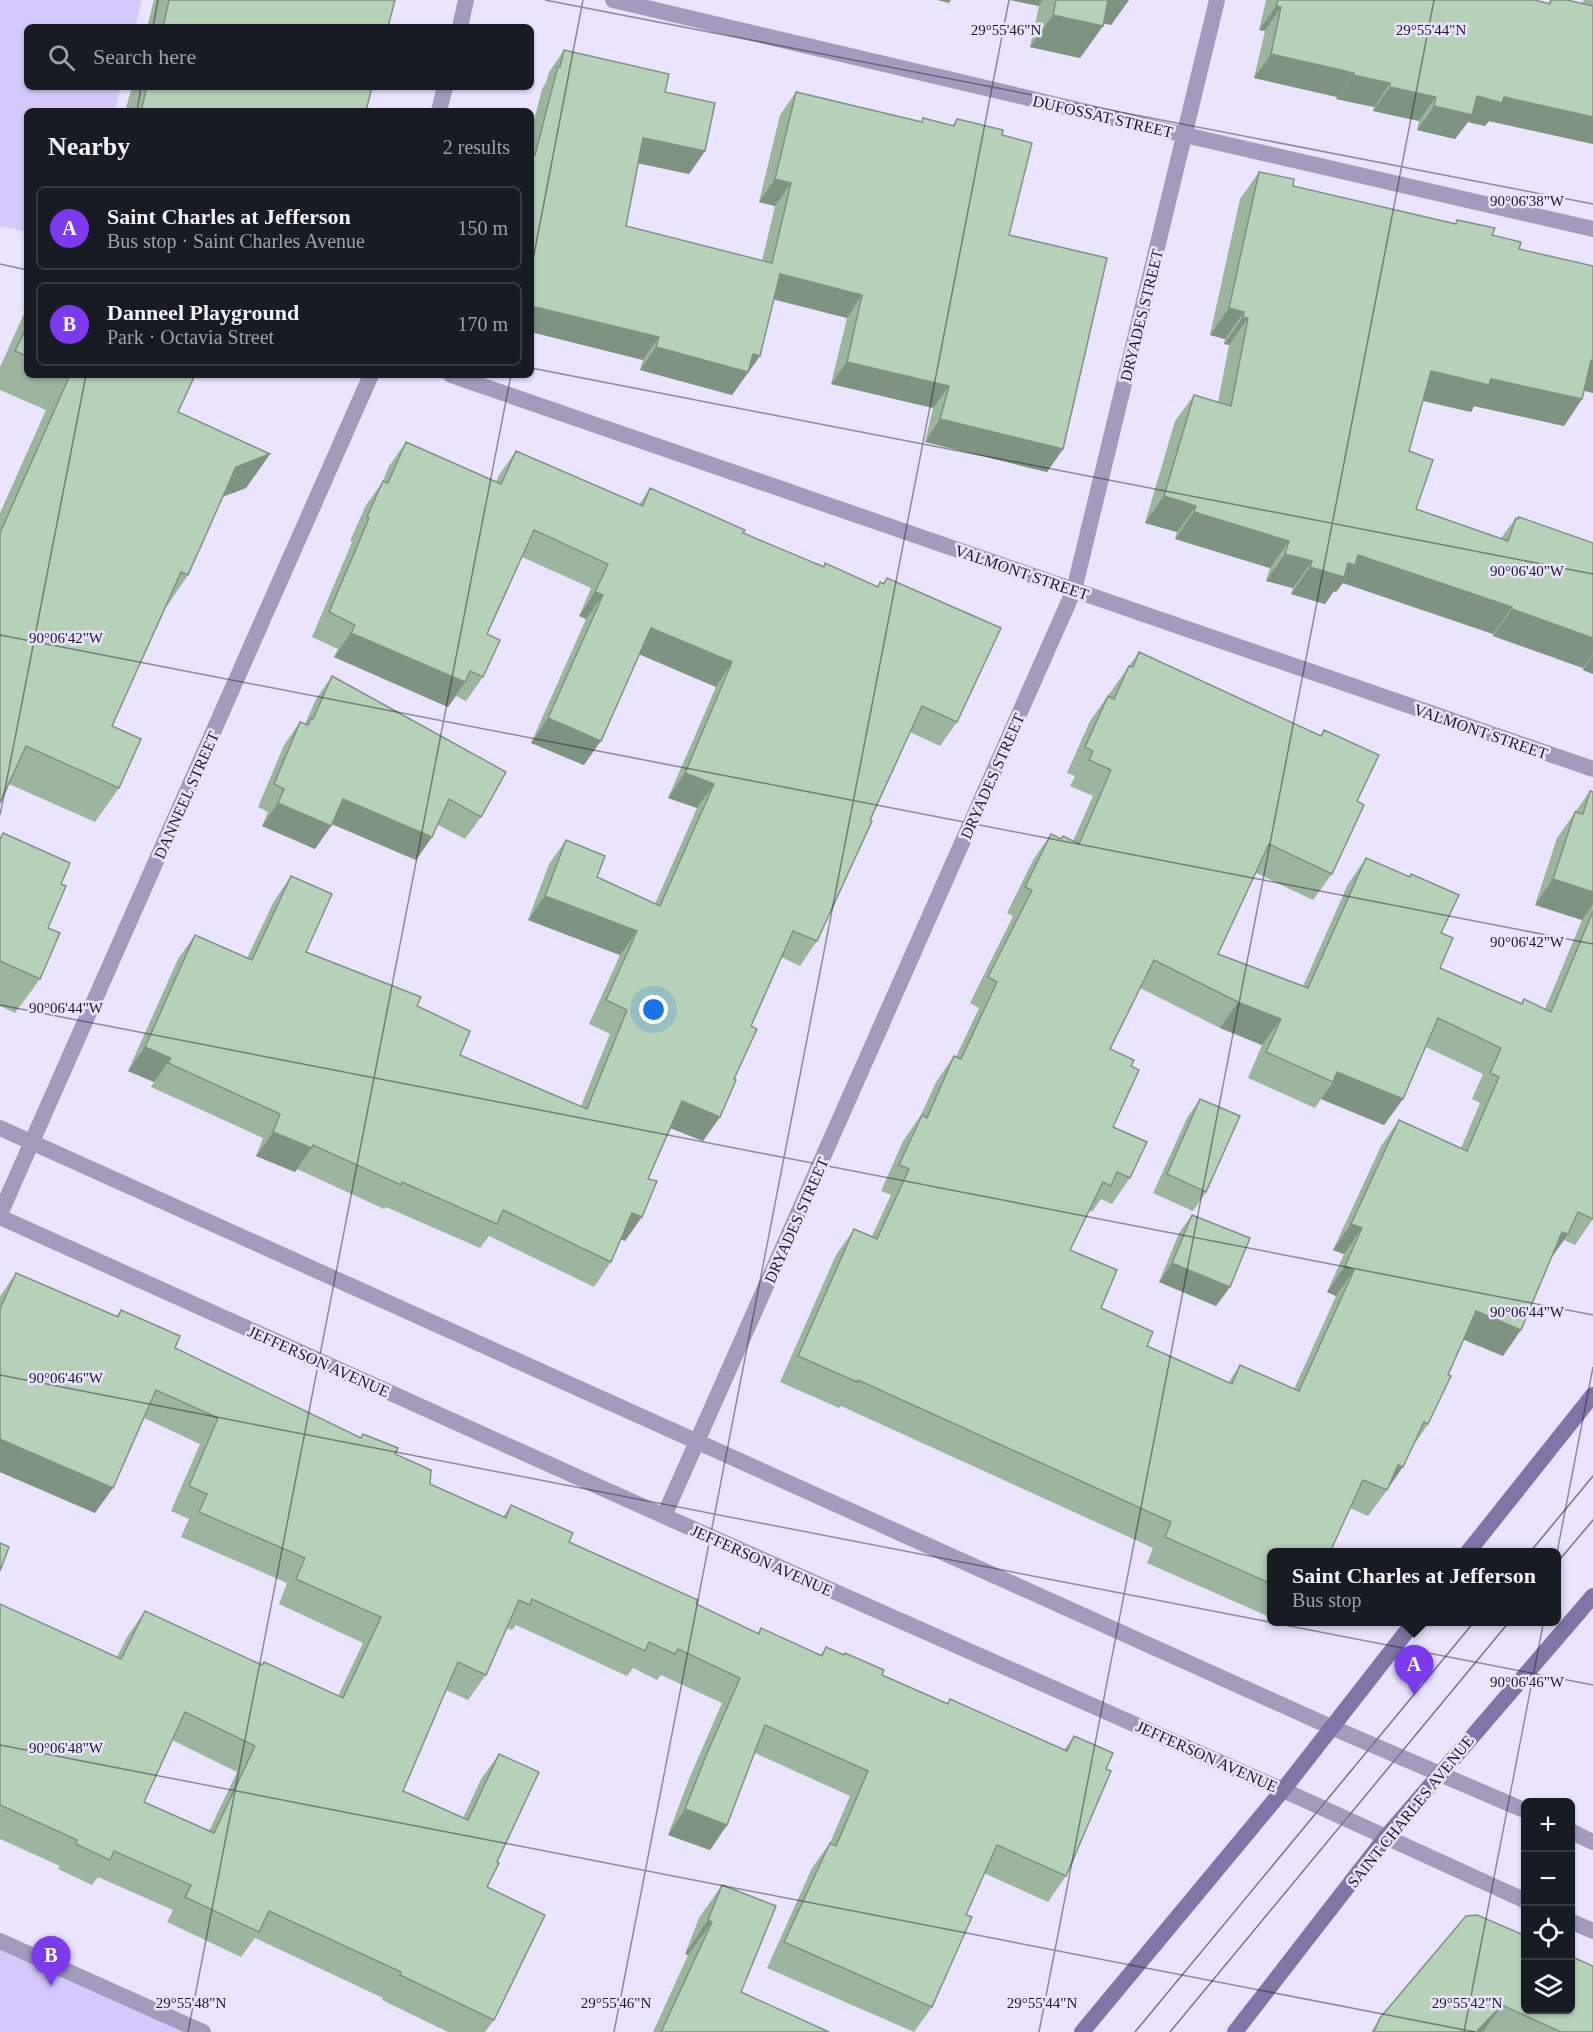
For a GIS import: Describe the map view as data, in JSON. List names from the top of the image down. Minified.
{"streets":{"main road":["SAINT CHARLES AVENUE"],"street":["DUFOSSAT STREET","DRYADES STREET","VALMONT STREET","DANNEEL STREET","JEFFERSON AVENUE"]},"crossings":[["DUFOSSAT STREET","DRYADES STREET"],["DRYADES STREET","VALMONT STREET"],["DRYADES STREET","JEFFERSON AVENUE"],["DANNEEL STREET","JEFFERSON AVENUE"],["JEFFERSON AVENUE","SAINT CHARLES AVENUE"]],"page":{"search":"Search here","heading":["Nearby","2 results"],"list":[{"mark":"A","name":"Saint Charles at Jefferson","note":"Bus stop · Saint Charles Avenue","value":"150 m"},{"mark":"B","name":"Danneel Playground","note":"Park · Octavia Street","value":"170 m"}],"popup":["Saint Charles at Jefferson","Bus stop"],"pins":["A","B"],"map_buttons":["+","−"]},"coordinates":["29°55'46\"N","29°55'44\"N","90°06'38\"W","90°06'40\"W","90°06'42\"W","90°06'44\"W","90°06'46\"W","90°06'48\"W","29°55'48\"N","29°55'42\"N"]}
